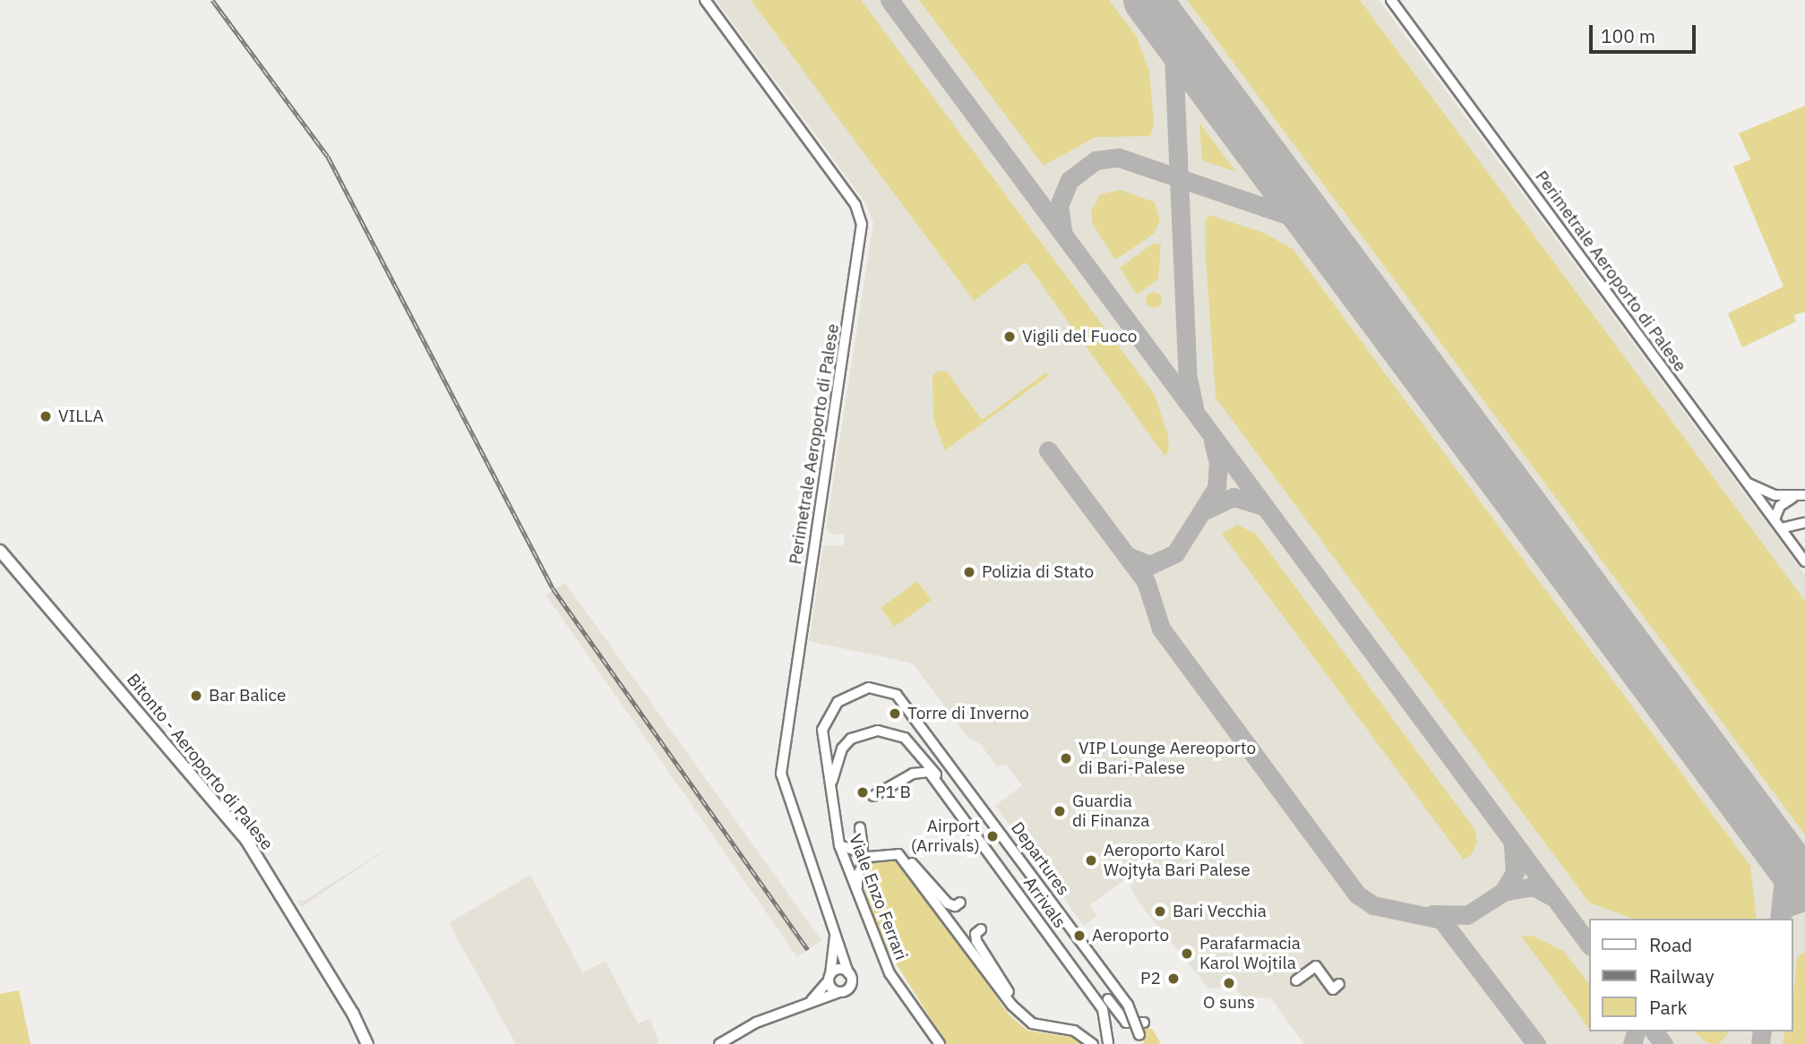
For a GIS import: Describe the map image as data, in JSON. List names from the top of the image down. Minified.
{"streets":{"main road":["Bitonto - Aeroporto di Palese"],"street":["Perimetrale Aeroporto di Palese","Departures","Viale Enzo Ferrari"]},"crossings":[["Departures","Viale Enzo Ferrari"]],"places":["Vigili del Fuoco","VILLA","Polizia di Stato","Bar Balice","Torre di Inverno","VIP Lounge Aereoporto di Bari-Palese","P1 B","Guardia di Finanza","Airport (Arrivals)","Aeroporto Karol Wojtyła Bari Palese","Bari Vecchia","Aeroporto","Parafarmacia Karol Wojtila","P2","O suns"],"legend":["Road","Railway","Park"],"scale_bar":"100 m"}
